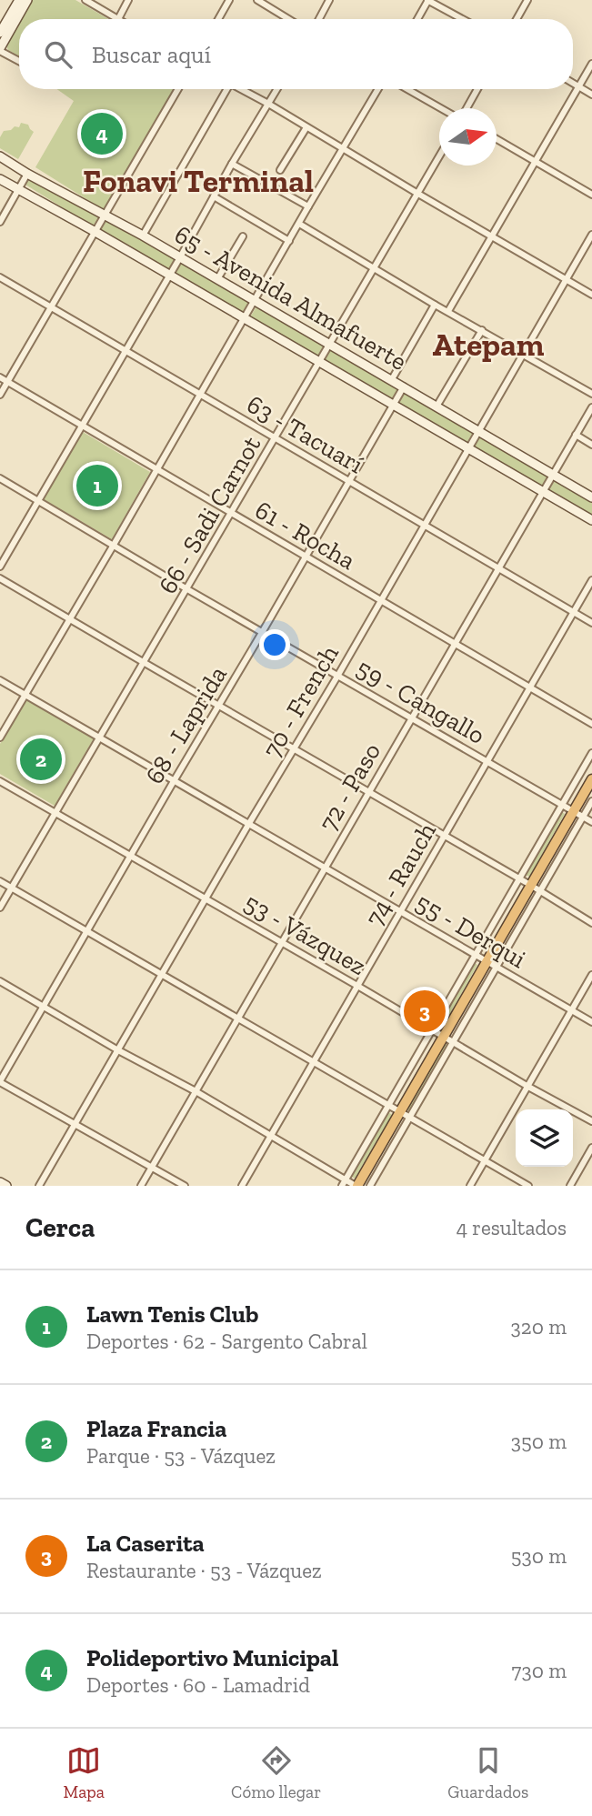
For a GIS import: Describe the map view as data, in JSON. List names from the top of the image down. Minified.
{"streets":{"main road":["65 - Avenida Almafuerte"],"street":["63 - Tacuarí","66 - Sadi Carnot","61 - Rocha","70 - French","59 - Cangallo","68 - Laprida","72 - Paso","74 - Rauch","55 - Derqui","53 - Vázquez"]},"crossings":[["65 - Avenida Almafuerte","66 - Sadi Carnot"],["65 - Avenida Almafuerte","70 - French"],["65 - Avenida Almafuerte","68 - Laprida"],["65 - Avenida Almafuerte","72 - Paso"],["63 - Tacuarí","66 - Sadi Carnot"],["63 - Tacuarí","70 - French"],["63 - Tacuarí","68 - Laprida"],["63 - Tacuarí","72 - Paso"],["63 - Tacuarí","74 - Rauch"],["66 - Sadi Carnot","61 - Rocha"],["66 - Sadi Carnot","59 - Cangallo"],["66 - Sadi Carnot","55 - Derqui"],["66 - Sadi Carnot","53 - Vázquez"],["61 - Rocha","70 - French"],["61 - Rocha","68 - Laprida"],["61 - Rocha","72 - Paso"],["61 - Rocha","74 - Rauch"],["70 - French","59 - Cangallo"],["70 - French","55 - Derqui"],["70 - French","53 - Vázquez"],["59 - Cangallo","68 - Laprida"],["59 - Cangallo","72 - Paso"],["59 - Cangallo","74 - Rauch"],["68 - Laprida","55 - Derqui"],["68 - Laprida","53 - Vázquez"],["72 - Paso","55 - Derqui"],["72 - Paso","53 - Vázquez"],["74 - Rauch","55 - Derqui"],["74 - Rauch","53 - Vázquez"]],"districts":["Fonavi Terminal","Atepam"],"north":"right","page":{"search":"Buscar aquí","pins":["4","1","2","3"],"heading":["Cerca","4 resultados"],"list":[{"mark":"1","name":"Lawn Tenis Club","note":"Deportes · 62 - Sargento Cabral","value":"320 m"},{"mark":"2","name":"Plaza Francia","note":"Parque · 53 - Vázquez","value":"350 m"},{"mark":"3","name":"La Caserita","note":"Restaurante · 53 - Vázquez","value":"530 m"},{"mark":"4","name":"Polideportivo Municipal","note":"Deportes · 60 - Lamadrid","value":"730 m"}],"nav":["Mapa","Cómo llegar","Guardados"]}}
